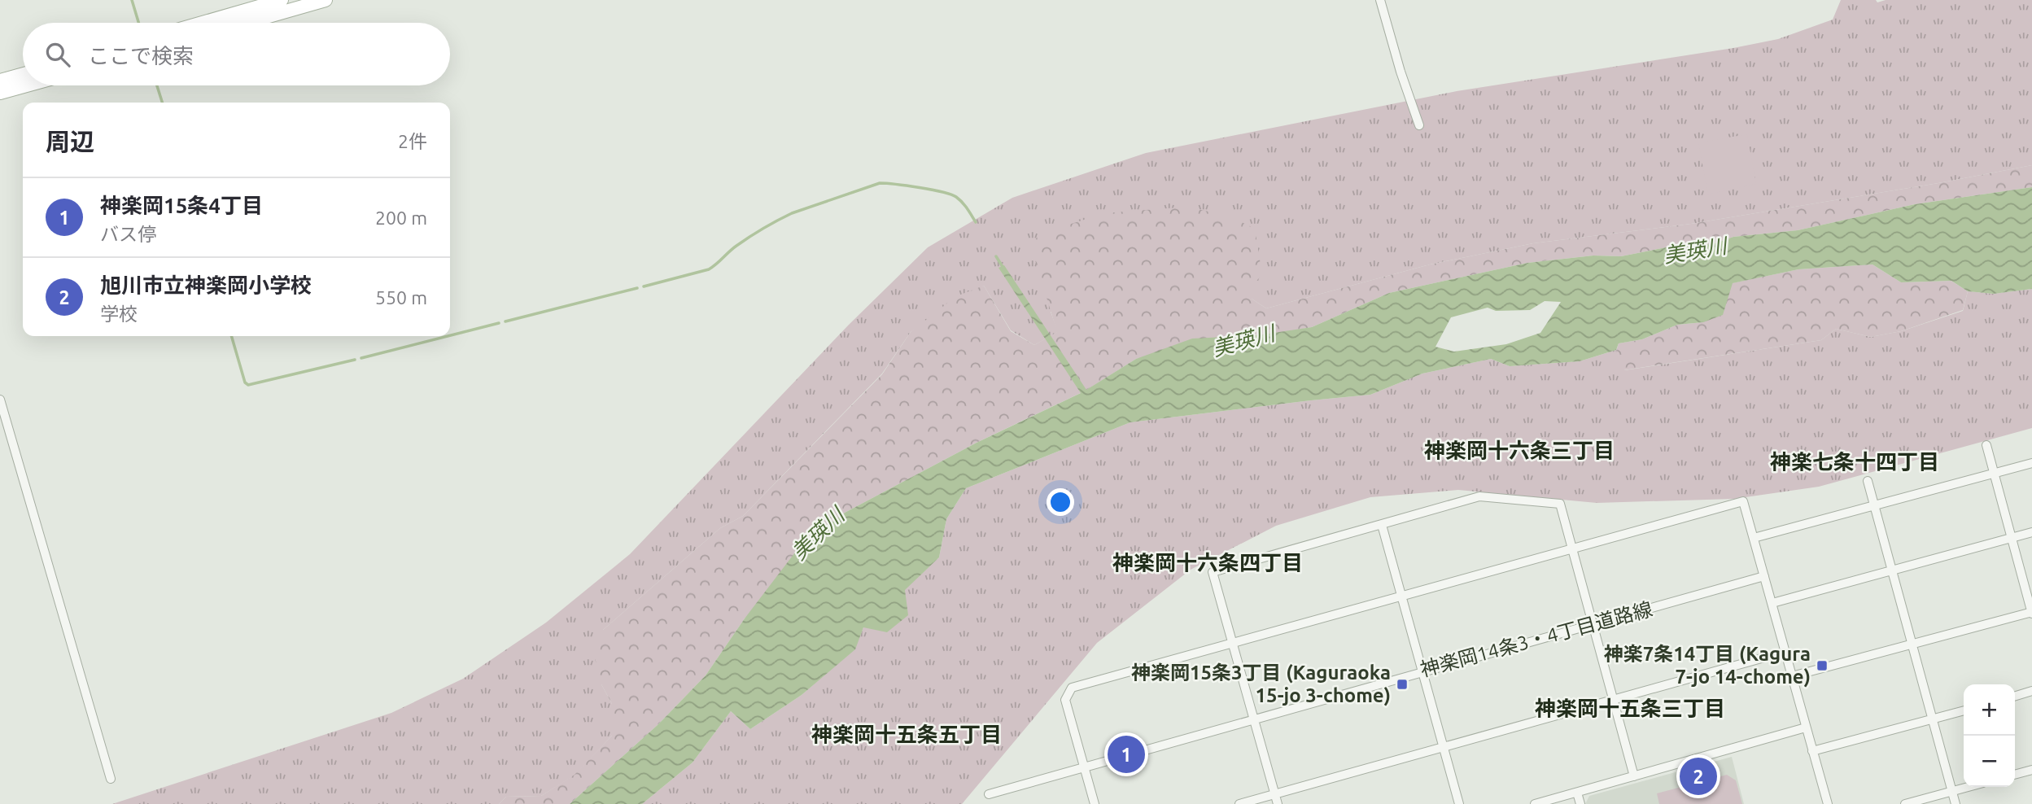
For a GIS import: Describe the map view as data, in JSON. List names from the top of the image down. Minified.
{"streets":{"street":["神楽岡14条3・4丁目道路線"]},"districts":["神楽岡十六条三丁目","神楽七条十四丁目","神楽岡十六条四丁目","神楽岡十五条三丁目","神楽岡十五条五丁目"],"water":["美瑛川"],"places":{"transit":["神楽7条14丁目 (Kagura 7-jo 14-chome)","神楽岡15条3丁目 (Kaguraoka 15-jo 3-chome)"]},"page":{"search":"ここで検索","heading":["周辺","2件"],"list":[{"mark":"1","name":"神楽岡15条4丁目","note":"バス停","value":"200 m"},{"mark":"2","name":"旭川市立神楽岡小学校","note":"学校","value":"550 m"}],"map_buttons":["+","−"],"pins":["1","2"]}}
